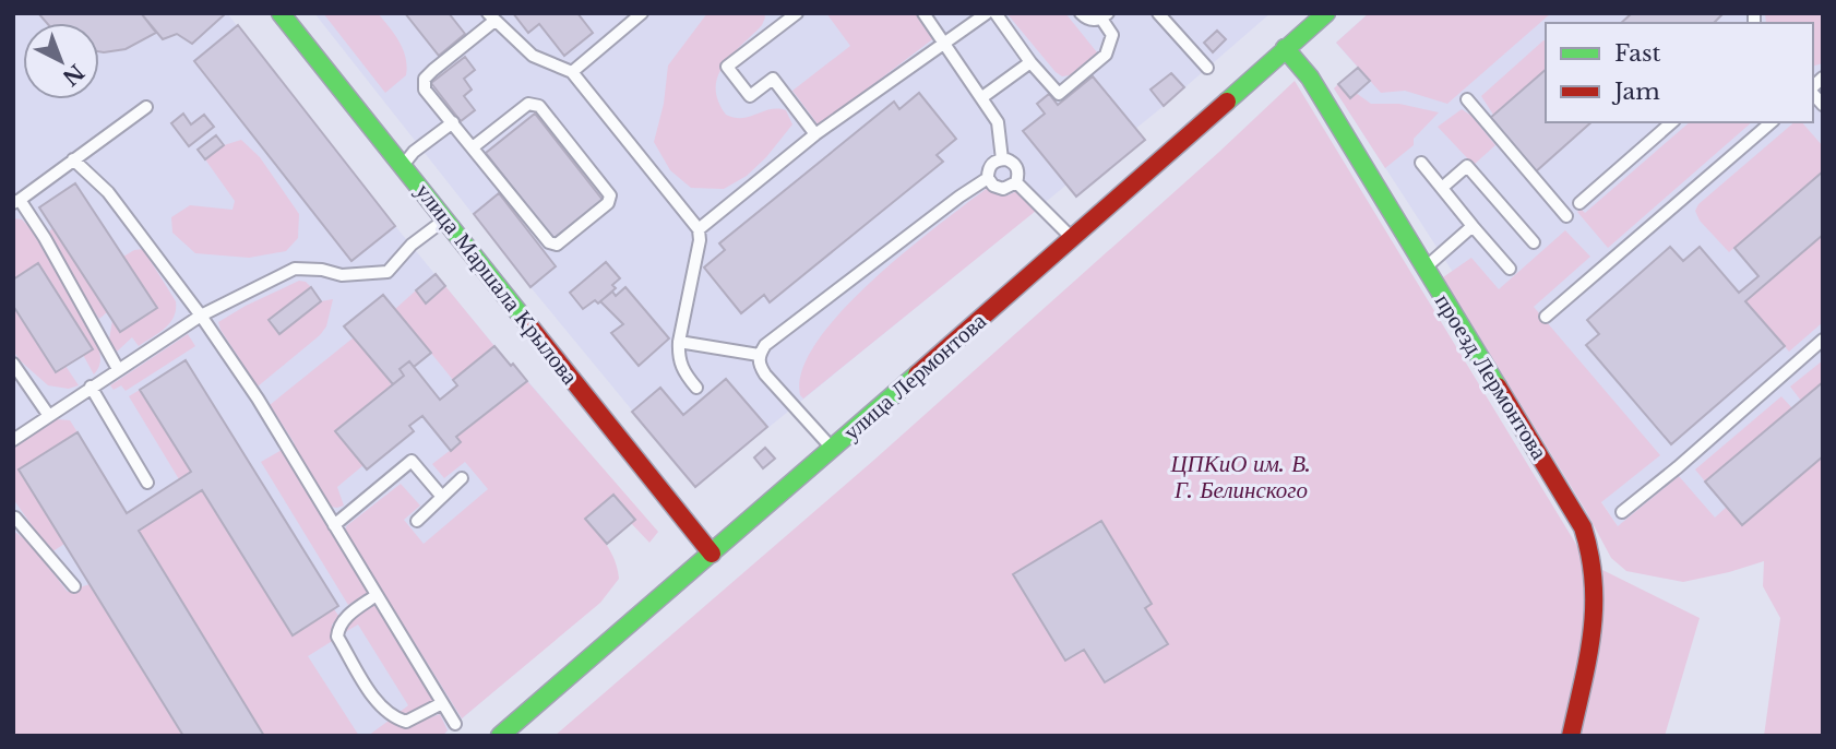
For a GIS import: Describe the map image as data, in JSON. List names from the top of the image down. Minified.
{"streets":{"street":["улица Маршала Крылова","улица Лермонтова","проезд Лермонтова"]},"crossings":[["улица Маршала Крылова","улица Лермонтова"],["улица Лермонтова","проезд Лермонтова"]],"parks":["ЦПКиО им. В. Г. Белинского"],"legend":["Fast","Jam"],"north":"bottom right"}
